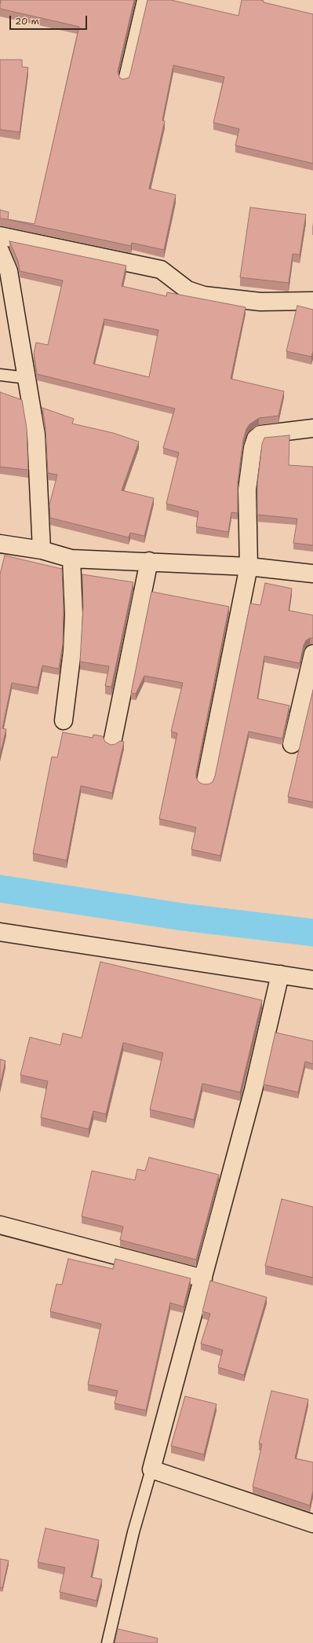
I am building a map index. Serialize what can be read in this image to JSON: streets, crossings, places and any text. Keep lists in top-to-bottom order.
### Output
{
  "scale_bar": "20 m"
}
